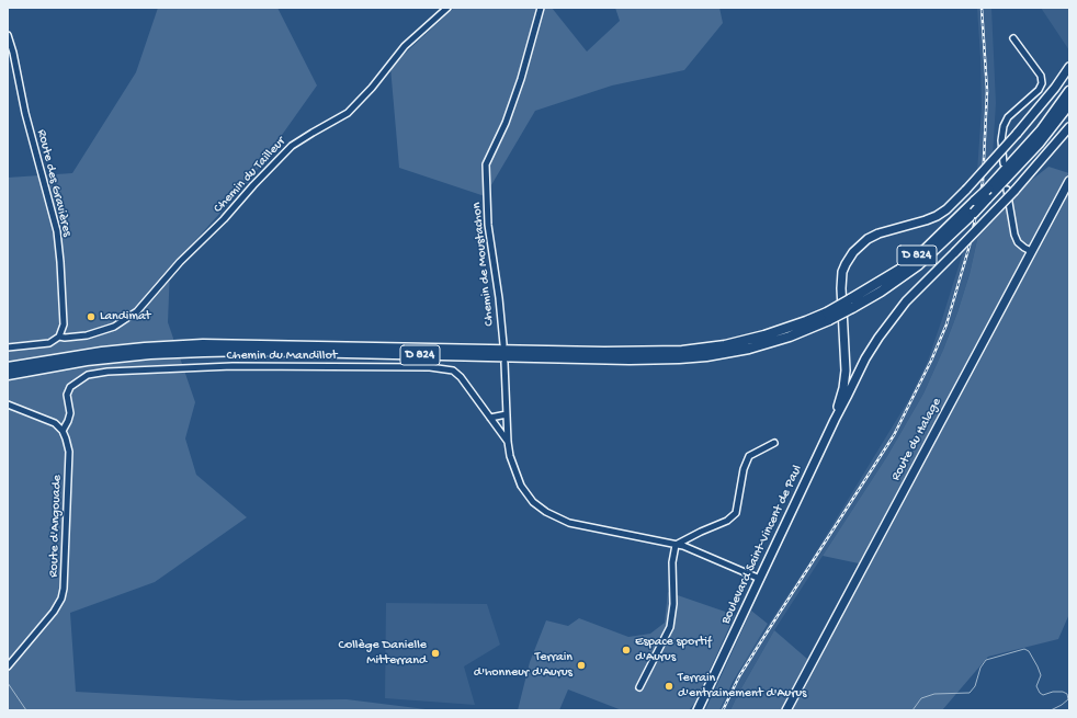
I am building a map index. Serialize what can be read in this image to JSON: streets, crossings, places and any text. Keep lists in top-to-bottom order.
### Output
{
  "streets": {
    "highway": ["D 824"],
    "main road": ["Route du Halage", "Boulevard Saint-Vincent de Paul"],
    "street": [
      "Chemin du Tailleur",
      "Route des Gravières",
      "Chemin de Moustachon",
      "Chemin du Mandillot",
      "Route d'Angouade"
    ]
  },
  "crossings": [
    ["Chemin du Tailleur", "Route des Gravières"],
    ["Chemin du Mandillot", "Route d'Angouade"]
  ],
  "places": [
    "Landimat",
    "Espace sportif d'Aurus",
    "Collège Danielle Mitterrand",
    "Terrain d'honneur d'Aurus",
    "Terrain d'entrainement d'Aurus"
  ]
}
